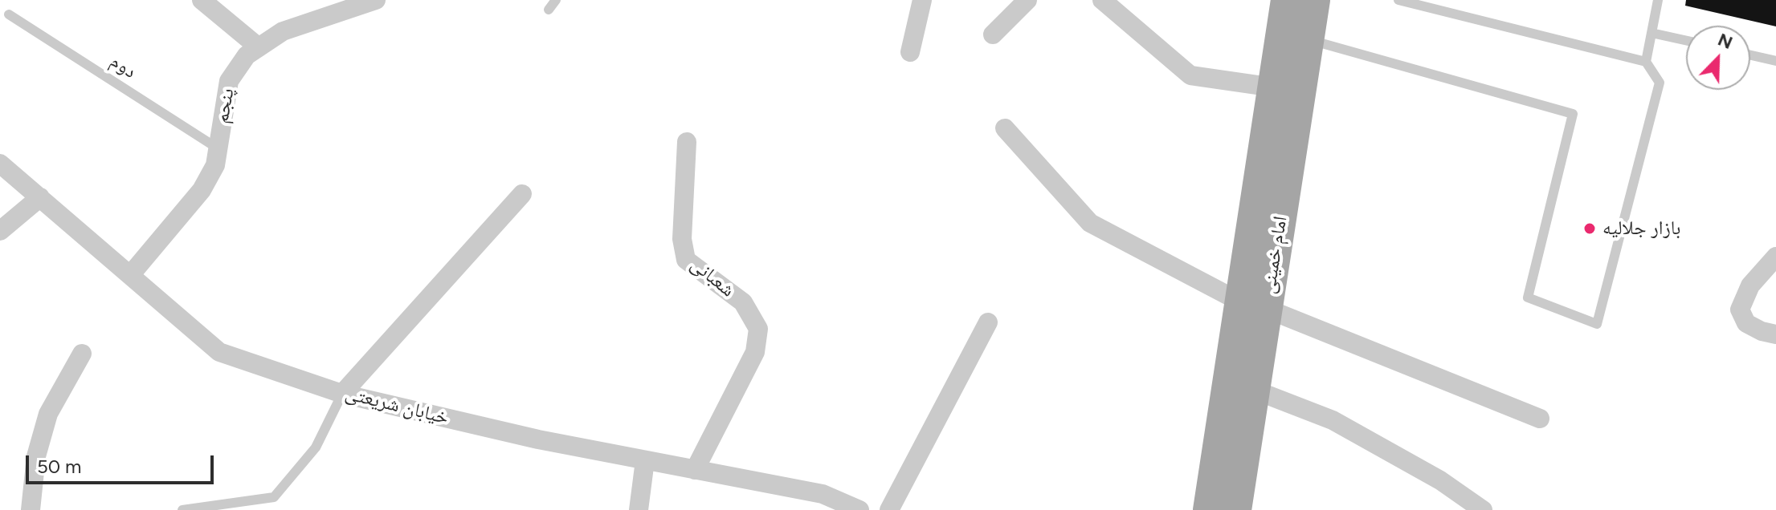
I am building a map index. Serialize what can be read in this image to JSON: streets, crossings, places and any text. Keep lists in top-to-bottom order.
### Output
{
  "streets": {
    "main road": ["امام خمینی"],
    "street": ["پنجم", "شعبانی", "خیابان شریعتی"],
    "lane": ["دوم"]
  },
  "crossings": [
    ["دوم", "پنجم"],
    ["پنجم", "خیابان شریعتی"],
    ["شعبانی", "خیابان شریعتی"]
  ],
  "places": ["بازار جلالیه"],
  "scale_bar": "50 m",
  "north": "top right"
}
